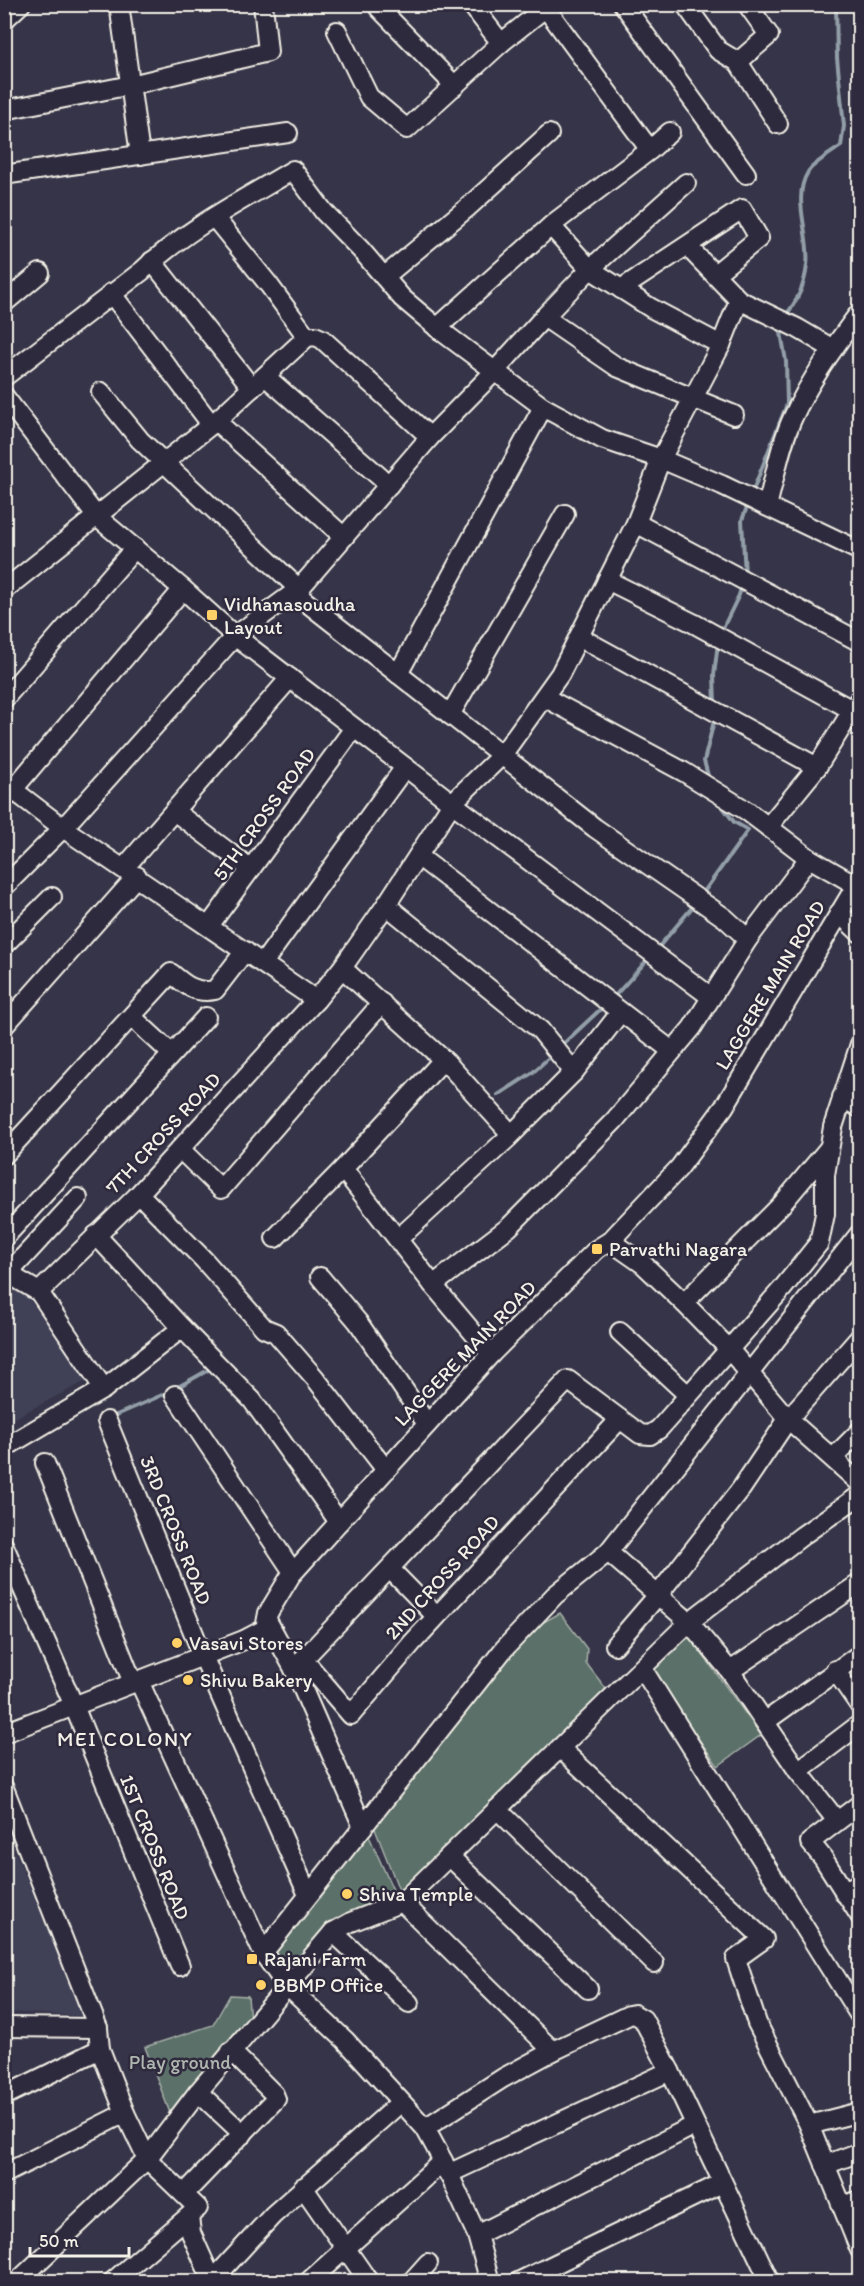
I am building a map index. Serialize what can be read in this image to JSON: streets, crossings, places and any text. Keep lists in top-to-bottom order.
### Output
{
  "streets": {
    "street": [
      "5TH CROSS ROAD",
      "LAGGERE MAIN ROAD",
      "7TH CROSS ROAD",
      "3RD CROSS ROAD",
      "2ND CROSS ROAD",
      "1ST CROSS ROAD"
    ]
  },
  "crossings": [
    ["LAGGERE MAIN ROAD", "3RD CROSS ROAD"],
    ["LAGGERE MAIN ROAD", "1ST CROSS ROAD"]
  ],
  "districts": ["MEI COLONY"],
  "parks": ["Play ground"],
  "places": {
    "transit": ["Vidhanasoudha Layout", "Parvathi Nagara", "Rajani Farm"],
    "other": [
      "Vasavi Stores",
      "Shivu Bakery",
      "Shiva Temple",
      "BBMP Office"
    ]
  },
  "scale_bar": "50 m"
}
